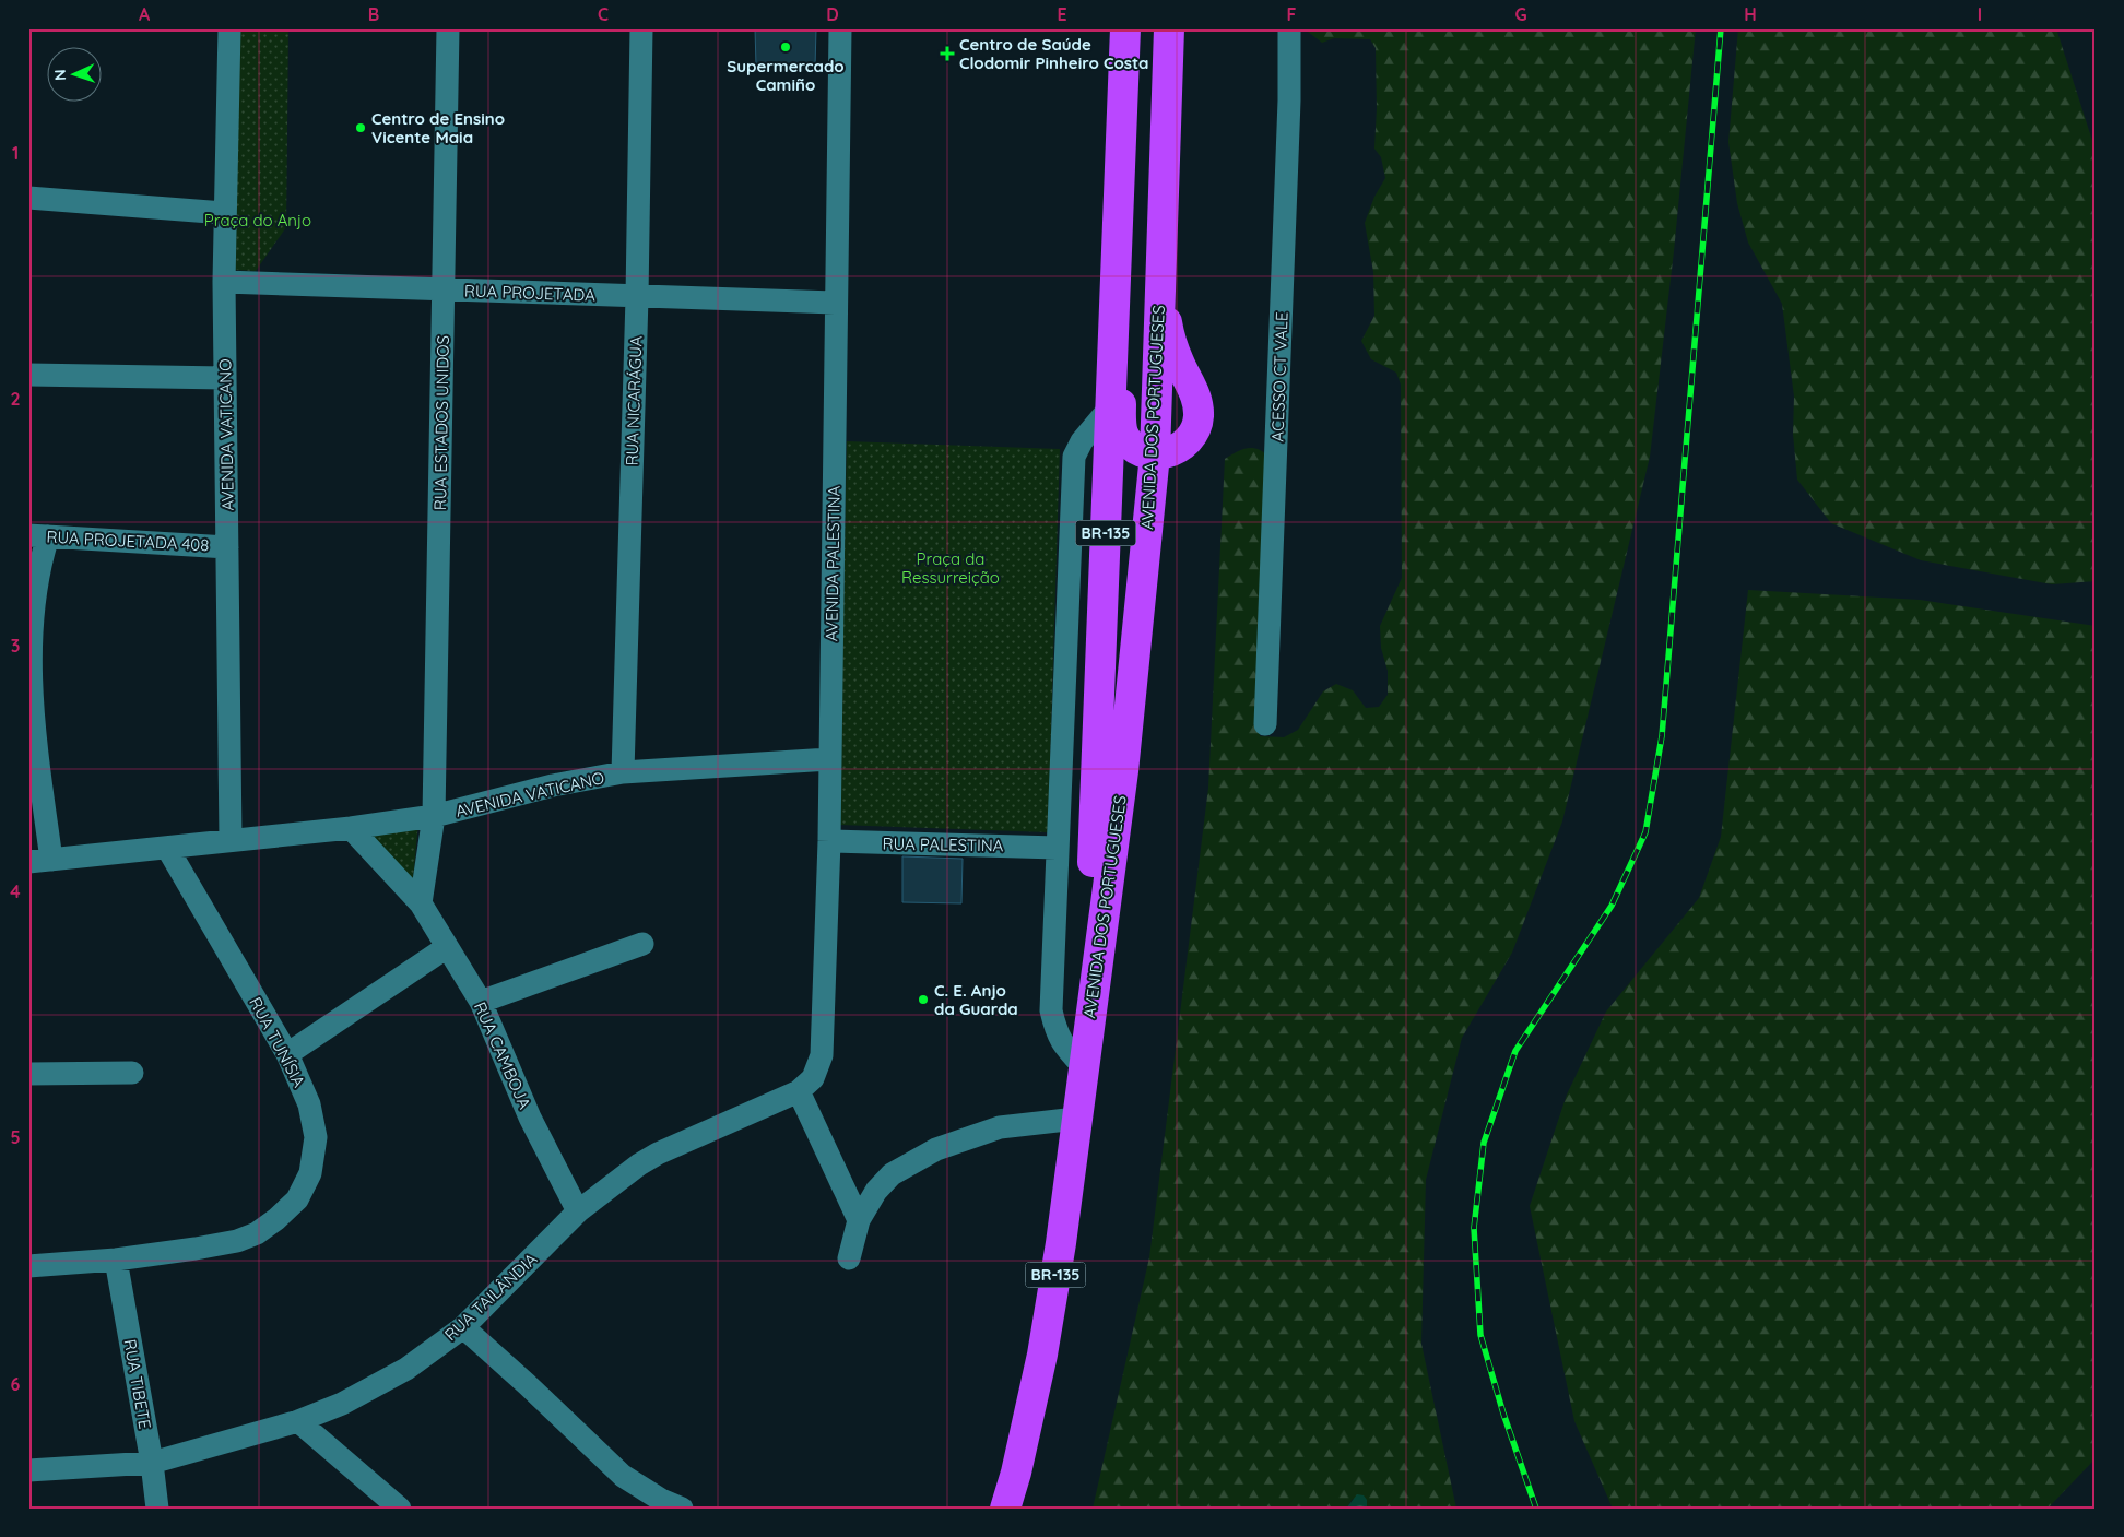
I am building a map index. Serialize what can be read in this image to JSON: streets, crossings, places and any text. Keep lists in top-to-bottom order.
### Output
{
  "streets": {
    "highway": ["AVENIDA DOS PORTUGUESES", "BR-135"],
    "street": [
      "RUA PROJETADA",
      "ACESSO CT VALE",
      "RUA NICARÁGUA",
      "RUA ESTADOS UNIDOS",
      "AVENIDA VATICANO",
      "RUA PROJETADA 408",
      "AVENIDA PALESTINA",
      "RUA PALESTINA",
      "RUA TUNÍSIA",
      "RUA CAMBOJA",
      "RUA TAILÂNDIA",
      "RUA TIBETE"
    ]
  },
  "crossings": [
    ["RUA PROJETADA", "RUA NICARÁGUA"],
    ["RUA PROJETADA", "RUA ESTADOS UNIDOS"],
    ["RUA PROJETADA", "AVENIDA VATICANO"],
    ["RUA PROJETADA", "AVENIDA PALESTINA"],
    ["RUA NICARÁGUA", "AVENIDA VATICANO"],
    ["AVENIDA DOS PORTUGUESES", "BR-135"],
    ["RUA ESTADOS UNIDOS", "AVENIDA VATICANO"],
    ["AVENIDA VATICANO", "RUA PROJETADA 408"],
    ["AVENIDA VATICANO", "AVENIDA PALESTINA"],
    ["AVENIDA VATICANO", "RUA TUNÍSIA"],
    ["AVENIDA VATICANO", "RUA CAMBOJA"],
    ["AVENIDA PALESTINA", "RUA PALESTINA"],
    ["AVENIDA PALESTINA", "RUA TAILÂNDIA"],
    ["RUA TUNÍSIA", "RUA TIBETE"],
    ["RUA CAMBOJA", "RUA TAILÂNDIA"],
    ["RUA TAILÂNDIA", "RUA TIBETE"]
  ],
  "parks": ["Praça do Anjo", "Praça da Ressurreição"],
  "places": {
    "other": ["Supermercado Camiño", "Centro de Ensino Vicente Maia", "C. E. Anjo da Guarda"],
    "health": ["Centro de Saúde Clodomir Pinheiro Costa"]
  },
  "north": "left",
  "grid": {
    "columns": [
      "A",
      "B",
      "C",
      "D",
      "E",
      "F",
      "G",
      "H",
      "I"
    ],
    "rows": [
      "1",
      "2",
      "3",
      "4",
      "5",
      "6"
    ]
  }
}
